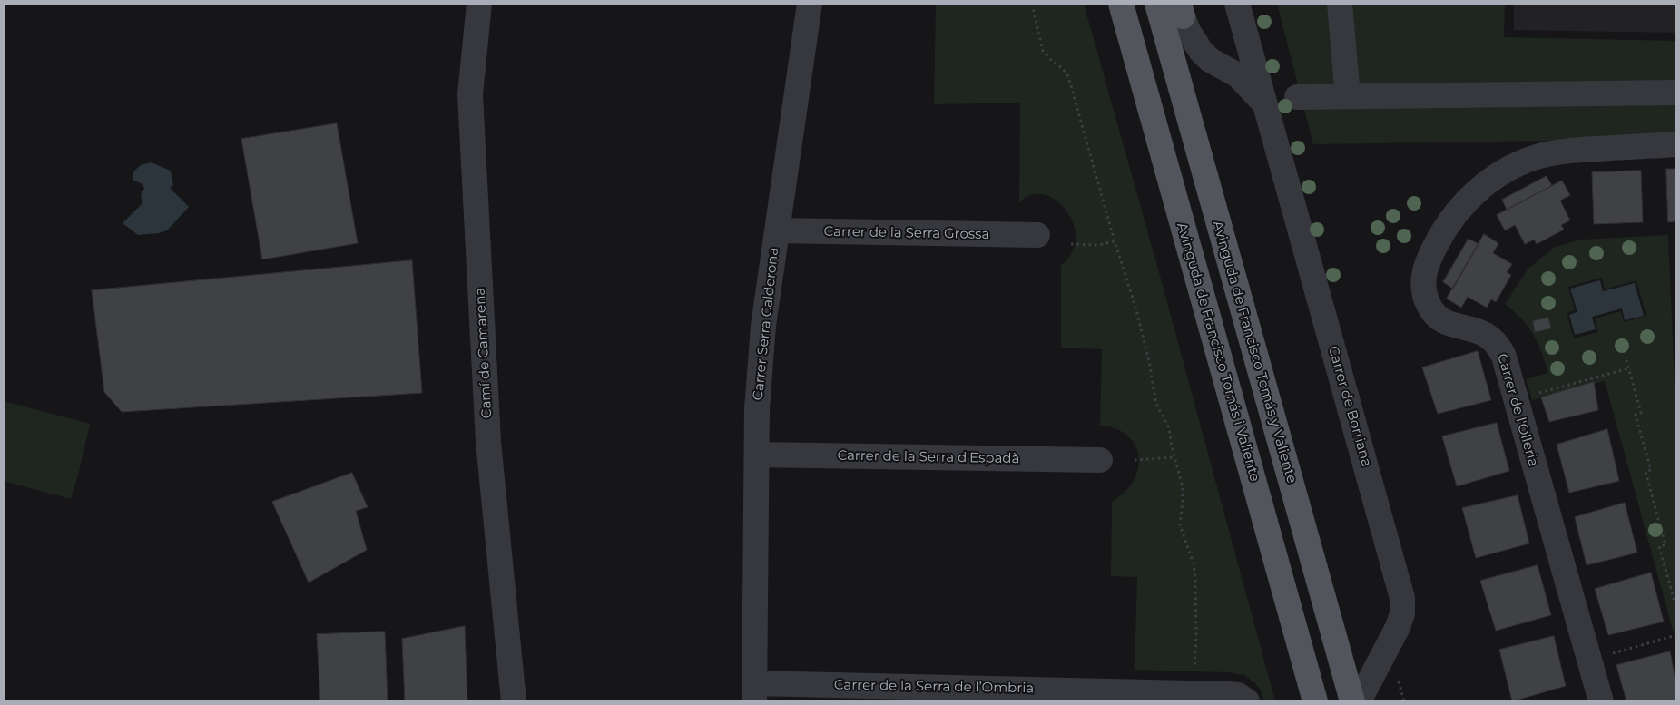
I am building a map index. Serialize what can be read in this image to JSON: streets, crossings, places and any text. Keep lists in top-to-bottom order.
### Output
{
  "streets": {
    "main road": ["Avinguda de Francisco Tomás i Valiente", "Avinguda de Francisco Tomás y Valiente"],
    "street": [
      "Carrer de la Serra Grossa",
      "Carrer Serra Calderona",
      "Camí de Camarena",
      "Carrer de Borriana",
      "Carrer de l'Olleria",
      "Carrer de la Serra d'Espadà",
      "Carrer de la Serra de l’Ombria"
    ]
  },
  "crossings": [
    ["Carrer de la Serra Grossa", "Carrer Serra Calderona"],
    ["Carrer Serra Calderona", "Carrer de la Serra d'Espadà"],
    ["Carrer Serra Calderona", "Carrer de la Serra de l’Ombria"]
  ]
}
